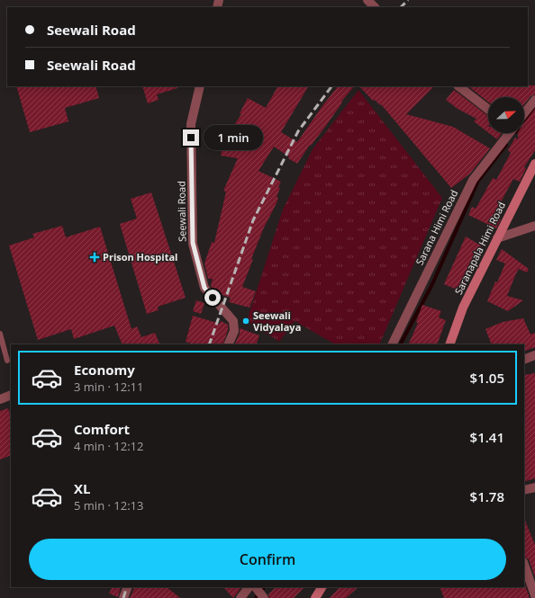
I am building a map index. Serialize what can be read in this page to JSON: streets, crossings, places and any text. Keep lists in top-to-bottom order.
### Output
{
  "streets": {
    "street": ["Seewali Road", "Sarana Himi Road", "Saranapala Himi Road"]
  },
  "places": {
    "health": ["Prison Hospital"],
    "other": ["Seewali Vidyalaya"]
  },
  "north": "right",
  "page": {
    "banner": ["Seewali Road", "Seewali Road"],
    "bubble": "1 min",
    "list": [
      {
        "name": "Economy",
        "note": "3 min · 12:11",
        "value": "$1.05"
      },
      {
        "name": "Comfort",
        "note": "4 min · 12:12",
        "value": "$1.41"
      },
      {
        "name": "XL",
        "note": "5 min · 12:13",
        "value": "$1.78"
      }
    ],
    "buttons": "Confirm"
  }
}
